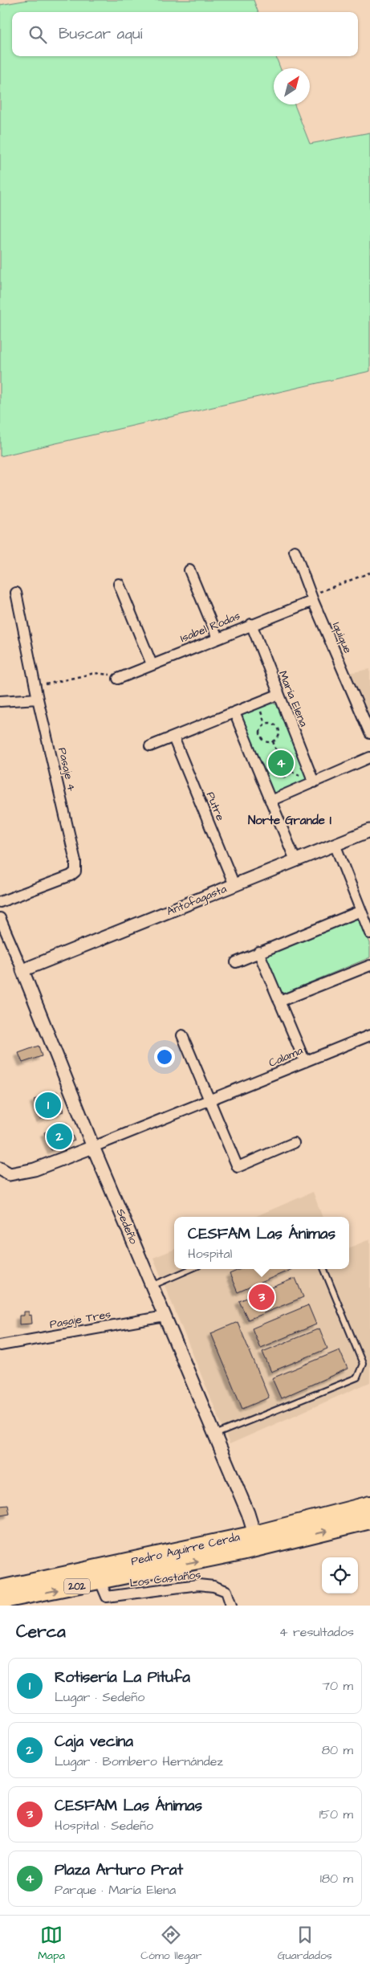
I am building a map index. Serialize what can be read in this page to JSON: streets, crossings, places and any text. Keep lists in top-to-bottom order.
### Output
{
  "streets": {
    "highway": ["Pedro Aguirre Cerda", "202"],
    "street": [
      "Isabel Rodas",
      "Iquique",
      "María Elena",
      "Pasaje 4",
      "Putre",
      "Antofagasta",
      "Calama",
      "Sedeño",
      "Pasaje Tres",
      "Los Castaños"
    ]
  },
  "crossings": [
    ["Isabel Rodas", "Iquique"],
    ["Isabel Rodas", "María Elena"],
    ["Putre", "Antofagasta"],
    ["Antofagasta", "Sedeño"],
    ["Calama", "Sedeño"],
    ["Sedeño", "Pasaje Tres"],
    ["Sedeño", "Pedro Aguirre Cerda"],
    ["Pedro Aguirre Cerda", "Los Castaños"]
  ],
  "districts": ["Norte Grande I"],
  "north": "top right",
  "page": {
    "search": "Buscar aquí",
    "pins": [
      "4",
      "1",
      "2",
      "3"
    ],
    "popup": ["CESFAM Las Ánimas", "Hospital"],
    "heading": ["Cerca", "4 resultados"],
    "list": [
      {
        "mark": "1",
        "name": "Rotisería La Pitufa",
        "note": "Lugar · Sedeño",
        "value": "70 m"
      },
      {
        "mark": "2",
        "name": "Caja vecina",
        "note": "Lugar · Bombero Hernández",
        "value": "80 m"
      },
      {
        "mark": "3",
        "name": "CESFAM Las Ánimas",
        "note": "Hospital · Sedeño",
        "value": "150 m"
      },
      {
        "mark": "4",
        "name": "Plaza Arturo Prat",
        "note": "Parque · María Elena",
        "value": "180 m"
      }
    ],
    "nav": ["Mapa", "Cómo llegar", "Guardados"]
  }
}
